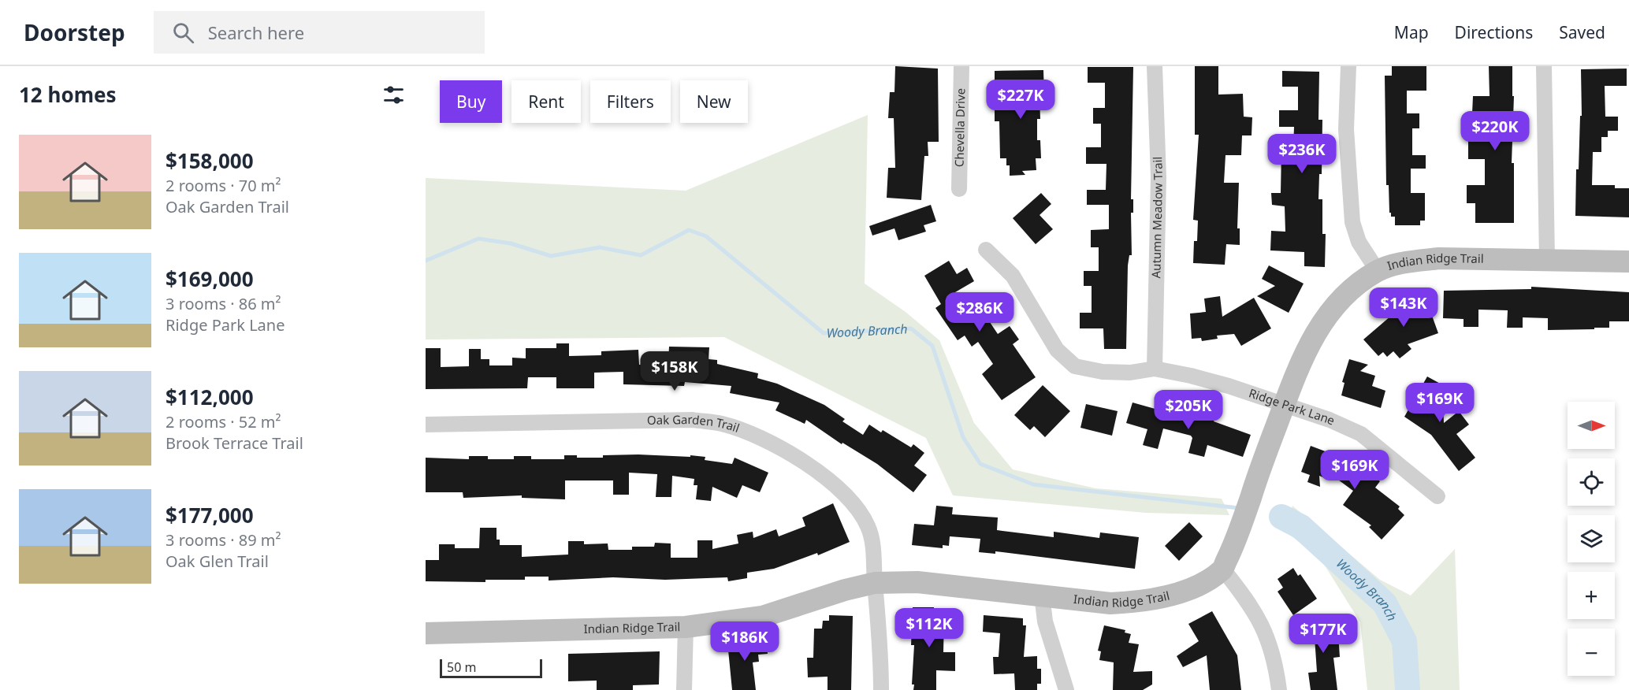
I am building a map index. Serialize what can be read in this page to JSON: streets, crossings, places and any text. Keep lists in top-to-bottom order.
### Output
{
  "streets": {
    "street": [
      "Chevella Drive",
      "Autumn Meadow Trail",
      "Indian Ridge Trail",
      "Ridge Park Lane",
      "Oak Garden Trail"
    ]
  },
  "crossings": [
    ["Autumn Meadow Trail", "Ridge Park Lane"],
    ["Indian Ridge Trail", "Ridge Park Lane"],
    ["Indian Ridge Trail", "Oak Garden Trail"]
  ],
  "water": ["Woody Branch"],
  "scale_bar": "50 m",
  "north": "right",
  "page": {
    "header": "Doorstep",
    "search": "Search here",
    "nav": ["Map", "Directions", "Saved"],
    "heading": "12 homes",
    "price": [
      "$227K",
      "$220K",
      "$236K",
      "$143K",
      "$286K",
      "$158K",
      "$169K",
      "$205K",
      "$169K",
      "$112K",
      "$177K",
      "$186K"
    ],
    "chip": [
      "Buy",
      "Rent",
      "Filters",
      "New"
    ],
    "list": [
      {
        "name": "$158,000",
        "note": "2 rooms · 70 m² · Oak Garden Trail"
      },
      {
        "name": "$169,000",
        "note": "3 rooms · 86 m² · Ridge Park Lane"
      },
      {
        "name": "$112,000",
        "note": "2 rooms · 52 m² · Brook Terrace Trail"
      },
      {
        "name": "$177,000",
        "note": "3 rooms · 89 m² · Oak Glen Trail"
      }
    ],
    "map_buttons": ["+", "−"],
    "scale": "50 m"
  }
}
